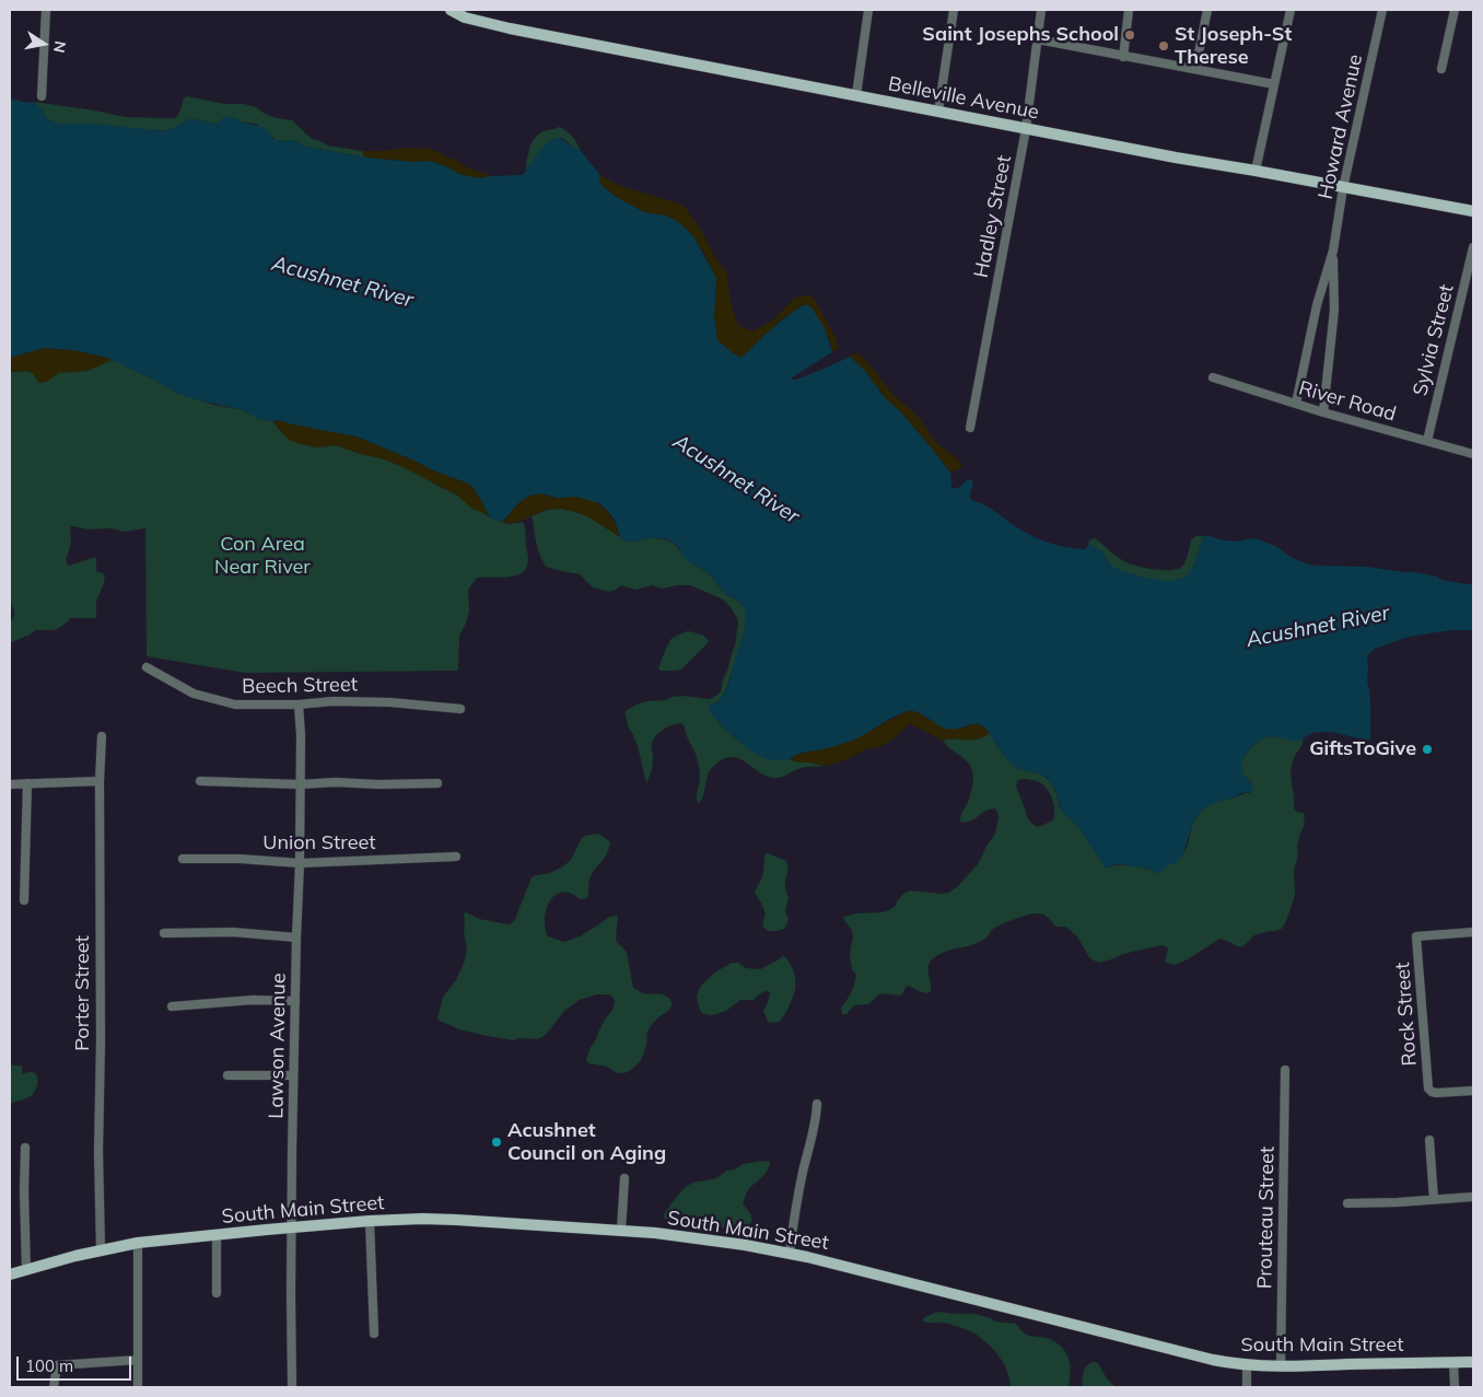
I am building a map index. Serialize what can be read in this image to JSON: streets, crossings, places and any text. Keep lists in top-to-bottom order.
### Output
{
  "streets": {
    "main road": ["Belleville Avenue", "South Main Street"],
    "street": [
      "Howard Avenue",
      "Hadley Street",
      "Sylvia Street",
      "River Road",
      "Beech Street",
      "Union Street",
      "Porter Street",
      "Rock Street",
      "Lawson Avenue",
      "Prouteau Street"
    ]
  },
  "crossings": [
    ["Belleville Avenue", "Howard Avenue"],
    ["Belleville Avenue", "Hadley Street"],
    ["Howard Avenue", "River Road"],
    ["Sylvia Street", "River Road"],
    ["Beech Street", "Lawson Avenue"],
    ["Union Street", "Lawson Avenue"],
    ["Porter Street", "South Main Street"],
    ["Lawson Avenue", "South Main Street"],
    ["South Main Street", "Prouteau Street"]
  ],
  "water": ["Acushnet River"],
  "parks": ["Con Area Near River"],
  "places": [
    "Saint Josephs School",
    "St Joseph-St Therese",
    "GiftsToGive",
    "Acushnet Council on Aging"
  ],
  "scale_bar": "100 m",
  "north": "right"
}
